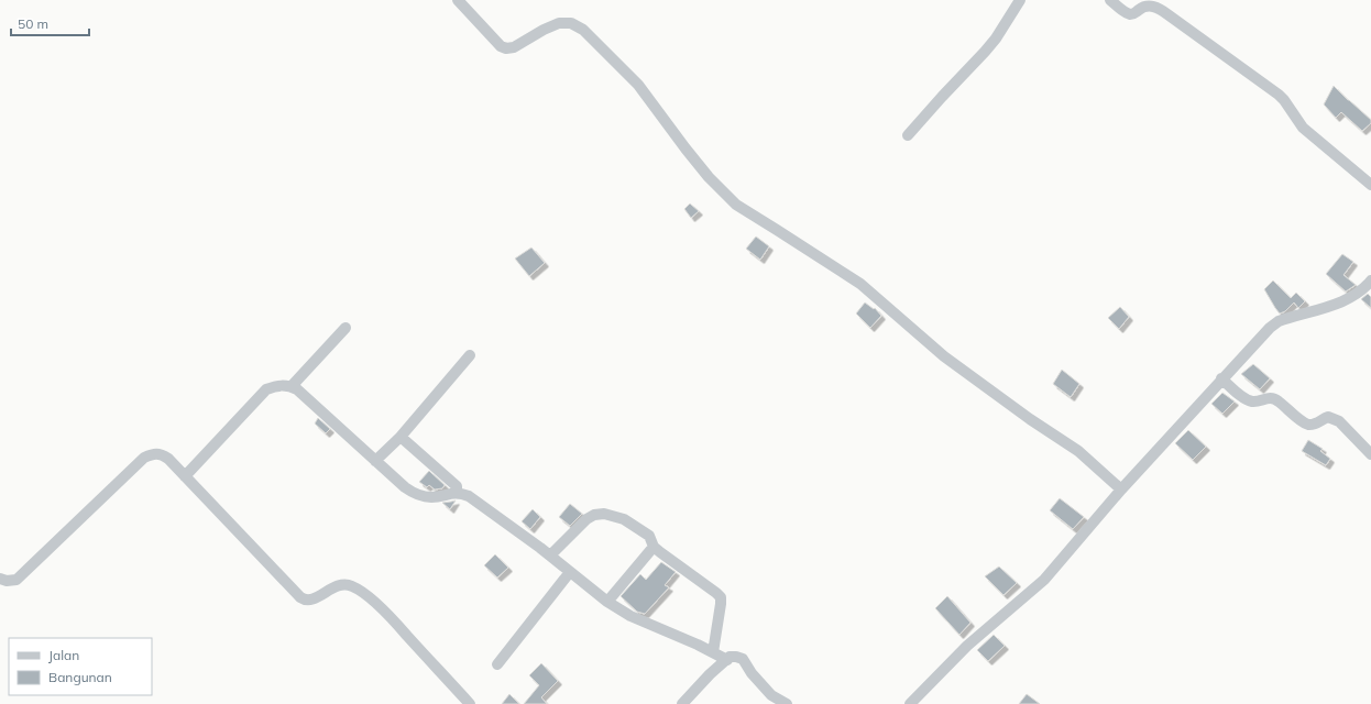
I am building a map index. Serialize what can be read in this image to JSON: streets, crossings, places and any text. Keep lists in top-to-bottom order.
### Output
{
  "legend": ["Jalan", "Bangunan"],
  "scale_bar": "50 m"
}
